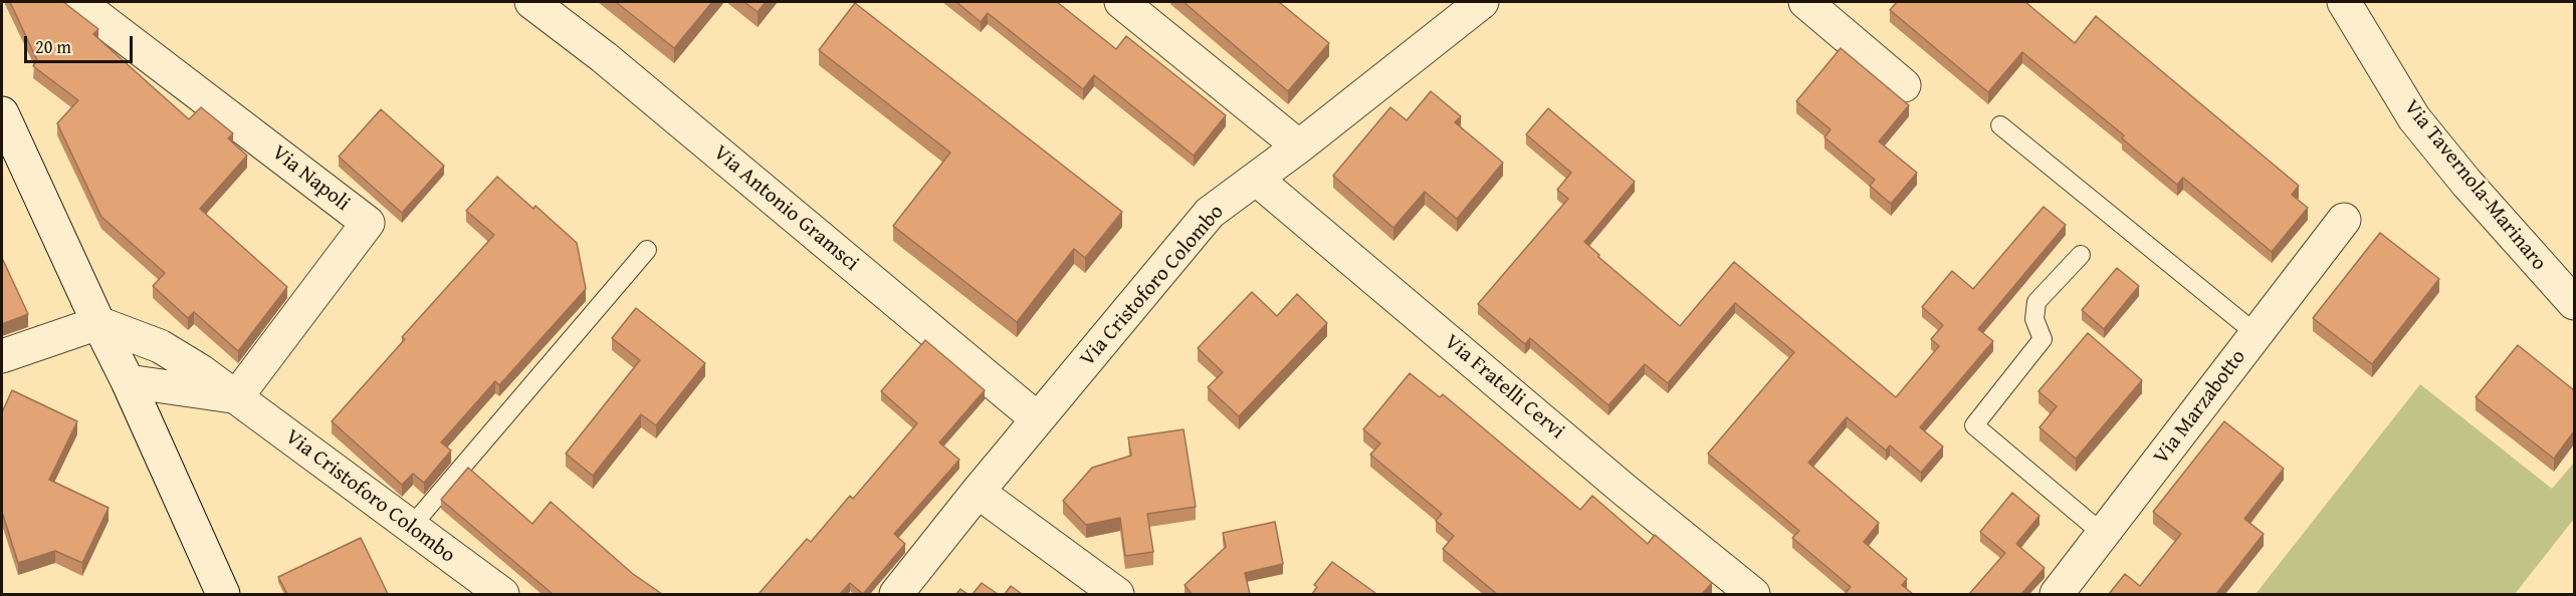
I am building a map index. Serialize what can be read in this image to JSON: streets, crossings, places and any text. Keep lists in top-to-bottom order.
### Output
{
  "streets": {
    "street": [
      "Via Napoli",
      "Via Tavernola-Marinaro",
      "Via Antonio Gramsci",
      "Via Cristoforo Colombo",
      "Via Fratelli Cervi",
      "Via Marzabotto"
    ]
  },
  "crossings": [
    ["Via Napoli", "Via Cristoforo Colombo"],
    ["Via Antonio Gramsci", "Via Cristoforo Colombo"],
    ["Via Cristoforo Colombo", "Via Fratelli Cervi"]
  ],
  "scale_bar": "20 m"
}
